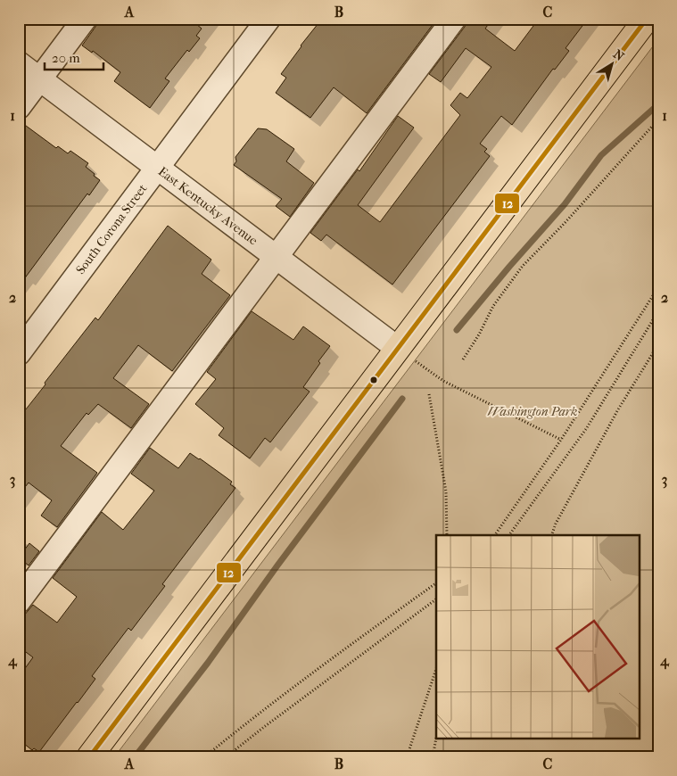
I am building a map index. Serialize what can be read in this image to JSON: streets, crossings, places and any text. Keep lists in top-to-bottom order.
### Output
{
  "streets": {
    "street": ["East Kentucky Avenue", "South Corona Street"]
  },
  "crossings": [
    ["East Kentucky Avenue", "South Corona Street"]
  ],
  "parks": ["Washington Park"],
  "lines": ["transit line 12"],
  "scale_bar": "20 m",
  "north": "top right",
  "grid": {
    "columns": ["A", "B", "C"],
    "rows": [
      "1",
      "2",
      "3",
      "4"
    ]
  }
}
